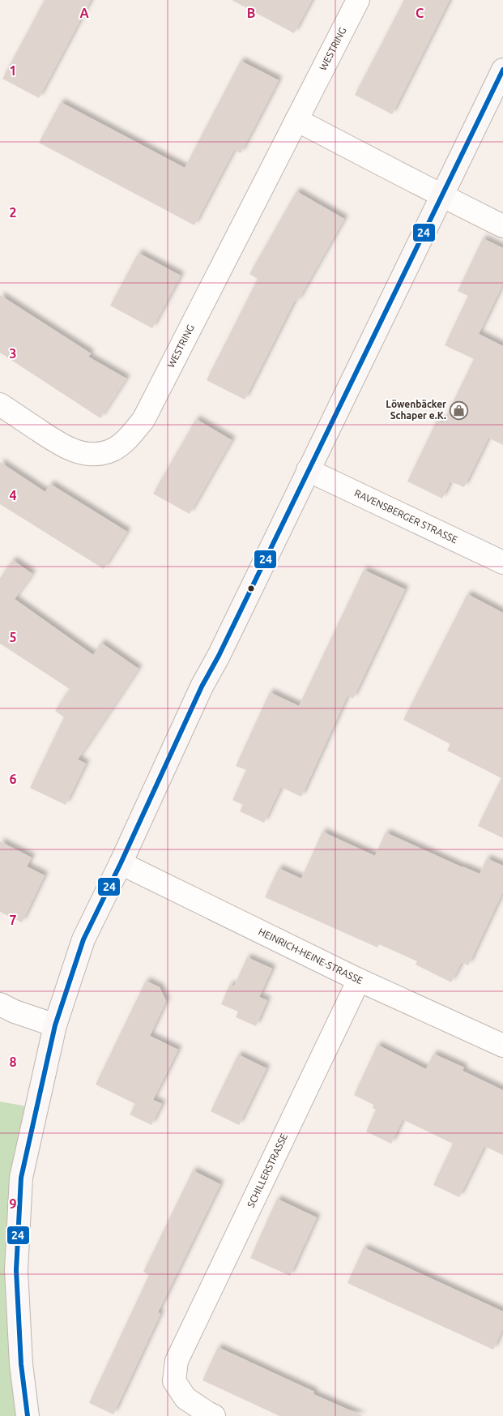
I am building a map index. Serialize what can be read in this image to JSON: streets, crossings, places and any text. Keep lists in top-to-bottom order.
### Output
{
  "streets": {
    "street": [
      "WESTRING",
      "RAVENSBERGER STRASSE",
      "HEINRICH-HEINE-STRASSE",
      "SCHILLERSTRASSE"
    ]
  },
  "crossings": [
    ["HEINRICH-HEINE-STRASSE", "SCHILLERSTRASSE"]
  ],
  "places": {
    "shop": ["Löwenbäcker Schaper e.K."]
  },
  "lines": ["transit line 24"],
  "grid": {
    "columns": ["A", "B", "C"],
    "rows": [
      "1",
      "2",
      "3",
      "4",
      "5",
      "6",
      "7",
      "8",
      "9"
    ]
  }
}
